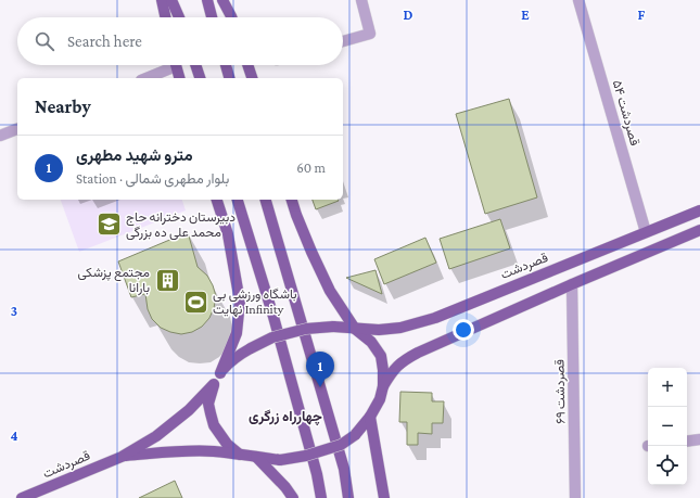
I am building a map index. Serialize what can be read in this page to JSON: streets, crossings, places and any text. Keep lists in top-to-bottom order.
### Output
{
  "streets": {
    "main road": ["قصردشت"],
    "street": ["۵۴ قصردشت", "۶۹ قصردشت"]
  },
  "crossings": [
    ["۵۴ قصردشت", "قصردشت"]
  ],
  "districts": ["چهارراه زرگری"],
  "places": {
    "school or university": ["دبیرستان دخترانه حاج محمد علی ده بزرگی"],
    "building": ["مجتمع پزشکی بارانا"],
    "sports": ["باشگاه ورزشی بی نهایت Infinity"]
  },
  "page": {
    "search": "Search here",
    "heading": "Nearby",
    "list": [
      {
        "mark": "1",
        "name": "مترو شهید مطهری",
        "note": "Station · بلوار مطهرى شمالى",
        "value": "60 m"
      }
    ],
    "pins": "1",
    "map_buttons": ["+", "−"]
  },
  "grid": {
    "columns": ["D", "E", "F"],
    "rows": ["3", "4"]
  }
}
